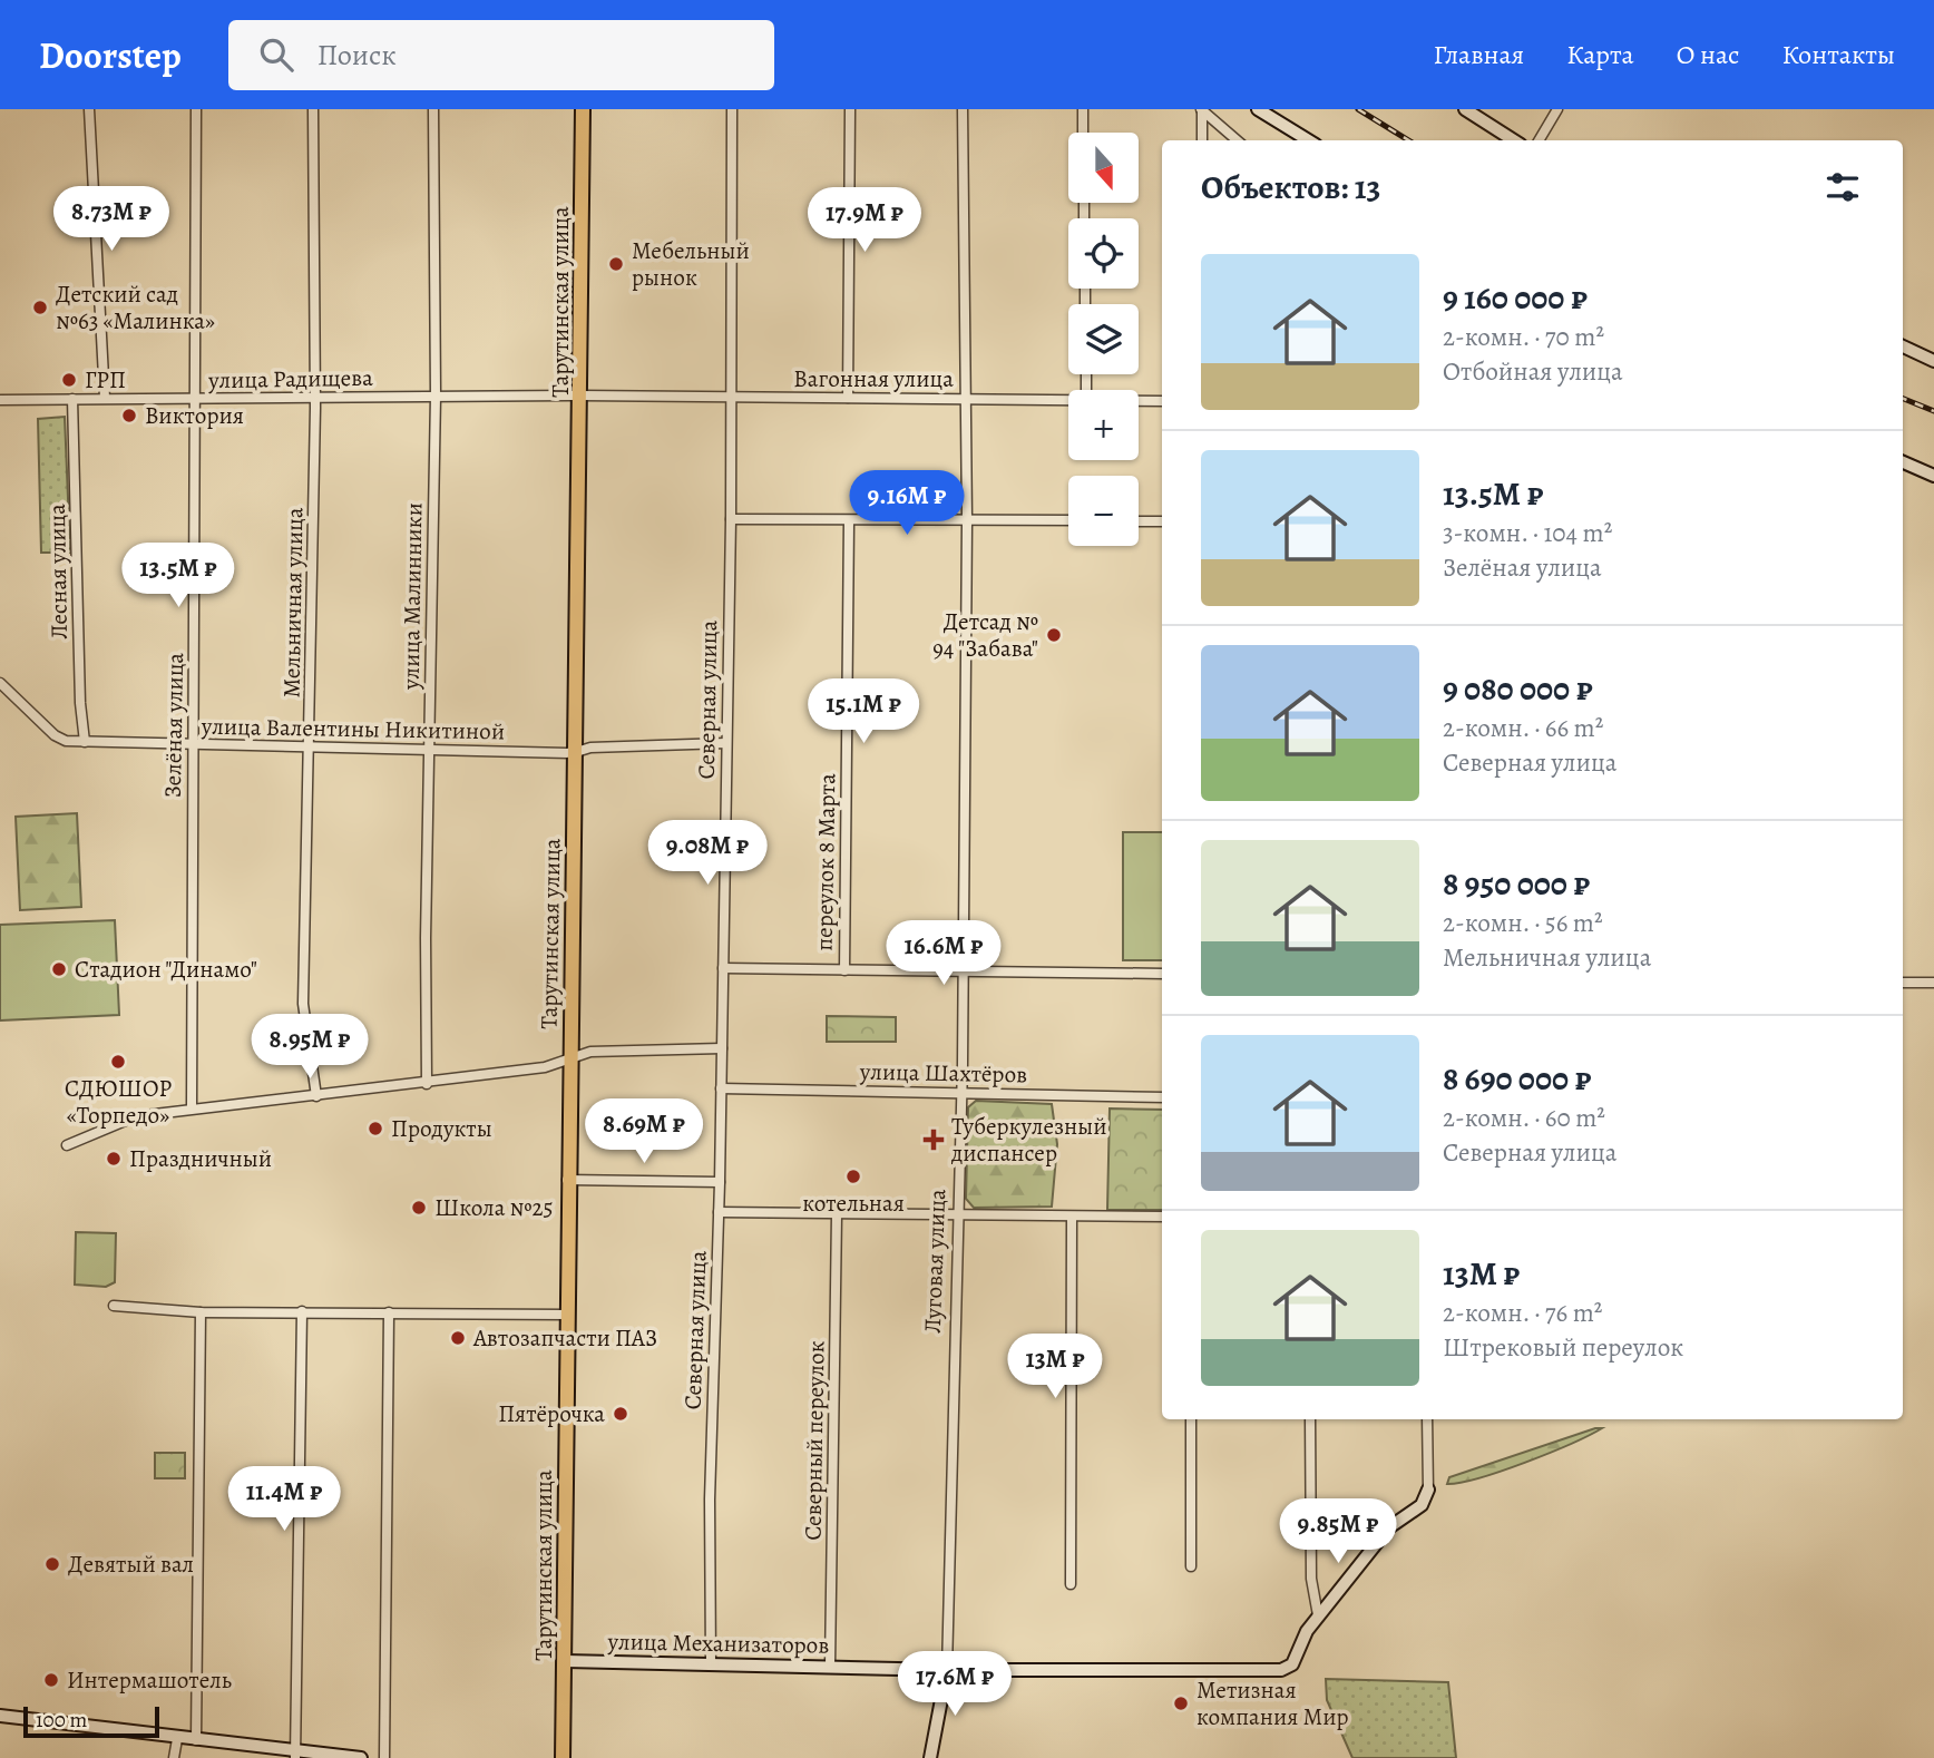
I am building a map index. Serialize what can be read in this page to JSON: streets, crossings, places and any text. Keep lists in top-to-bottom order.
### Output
{
  "streets": {
    "main road": ["Тарутинская улица"],
    "street": [
      "улица Радищева",
      "Вагонная улица",
      "Лесная улица",
      "улица Малинники",
      "Мельничная улица",
      "Северная улица",
      "Зелёная улица",
      "улица Валентины Никитиной",
      "переулок 8 Марта",
      "улица Шахтёров",
      "Луговая улица",
      "Северный переулок",
      "улица Механизаторов"
    ]
  },
  "crossings": [
    ["Тарутинская улица", "улица Радищева"],
    ["Тарутинская улица", "Вагонная улица"],
    ["Тарутинская улица", "улица Валентины Никитиной"],
    ["Тарутинская улица", "улица Механизаторов"],
    ["улица Радищева", "Вагонная улица"],
    ["улица Радищева", "Лесная улица"],
    ["улица Радищева", "улица Малинники"],
    ["улица Радищева", "Мельничная улица"],
    ["улица Радищева", "Зелёная улица"],
    ["Вагонная улица", "Северная улица"],
    ["Вагонная улица", "Луговая улица"],
    ["Лесная улица", "улица Валентины Никитиной"],
    ["улица Малинники", "улица Валентины Никитиной"],
    ["Мельничная улица", "улица Валентины Никитиной"],
    ["Северная улица", "улица Валентины Никитиной"],
    ["Северная улица", "улица Шахтёров"],
    ["Северная улица", "улица Механизаторов"],
    ["Зелёная улица", "улица Валентины Никитиной"],
    ["улица Шахтёров", "Луговая улица"],
    ["Луговая улица", "улица Механизаторов"],
    ["Северный переулок", "улица Механизаторов"]
  ],
  "places": {
    "other": [
      "Мебельный рынок",
      "Детский сад №63 «Малинка»",
      "ГРП",
      "Виктория",
      "Детсад № 94 \"Забава\"",
      "Стадион \"Динамо\"",
      "СДЮШОР «Торпедо»",
      "Продукты",
      "Праздничный",
      "котельная",
      "Школа №25",
      "Автозапчасти ПАЗ",
      "Пятёрочка",
      "Девятый вал",
      "Интермашотель",
      "Метизная компания Мир"
    ],
    "health": ["Туберкулезный диспансер"]
  },
  "scale_bar": "100 m",
  "north": "bottom",
  "page": {
    "header": "Doorstep",
    "search": "Поиск",
    "nav": [
      "Главная",
      "Карта",
      "О нас",
      "Контакты"
    ],
    "map_buttons": ["+", "−"],
    "heading": "Объектов: 13",
    "price": [
      "8.73M ₽",
      "17.9M ₽",
      "9.16M ₽",
      "13.5M ₽",
      "15.1M ₽",
      "9.08M ₽",
      "16.6M ₽",
      "8.95M ₽",
      "8.69M ₽",
      "13M ₽",
      "11.4M ₽",
      "9.85M ₽",
      "17.6M ₽"
    ],
    "list": [
      {
        "name": "9 160 000 ₽",
        "note": "2-комн. · 70 m² · Отбойная улица"
      },
      {
        "name": "13.5M ₽",
        "note": "3-комн. · 104 m² · Зелёная улица"
      },
      {
        "name": "9 080 000 ₽",
        "note": "2-комн. · 66 m² · Северная улица"
      },
      {
        "name": "8 950 000 ₽",
        "note": "2-комн. · 56 m² · Мельничная улица"
      },
      {
        "name": "8 690 000 ₽",
        "note": "2-комн. · 60 m² · Северная улица"
      },
      {
        "name": "13M ₽",
        "note": "2-комн. · 76 m² · Штрековый переулок"
      }
    ],
    "scale": "100 m"
  }
}
